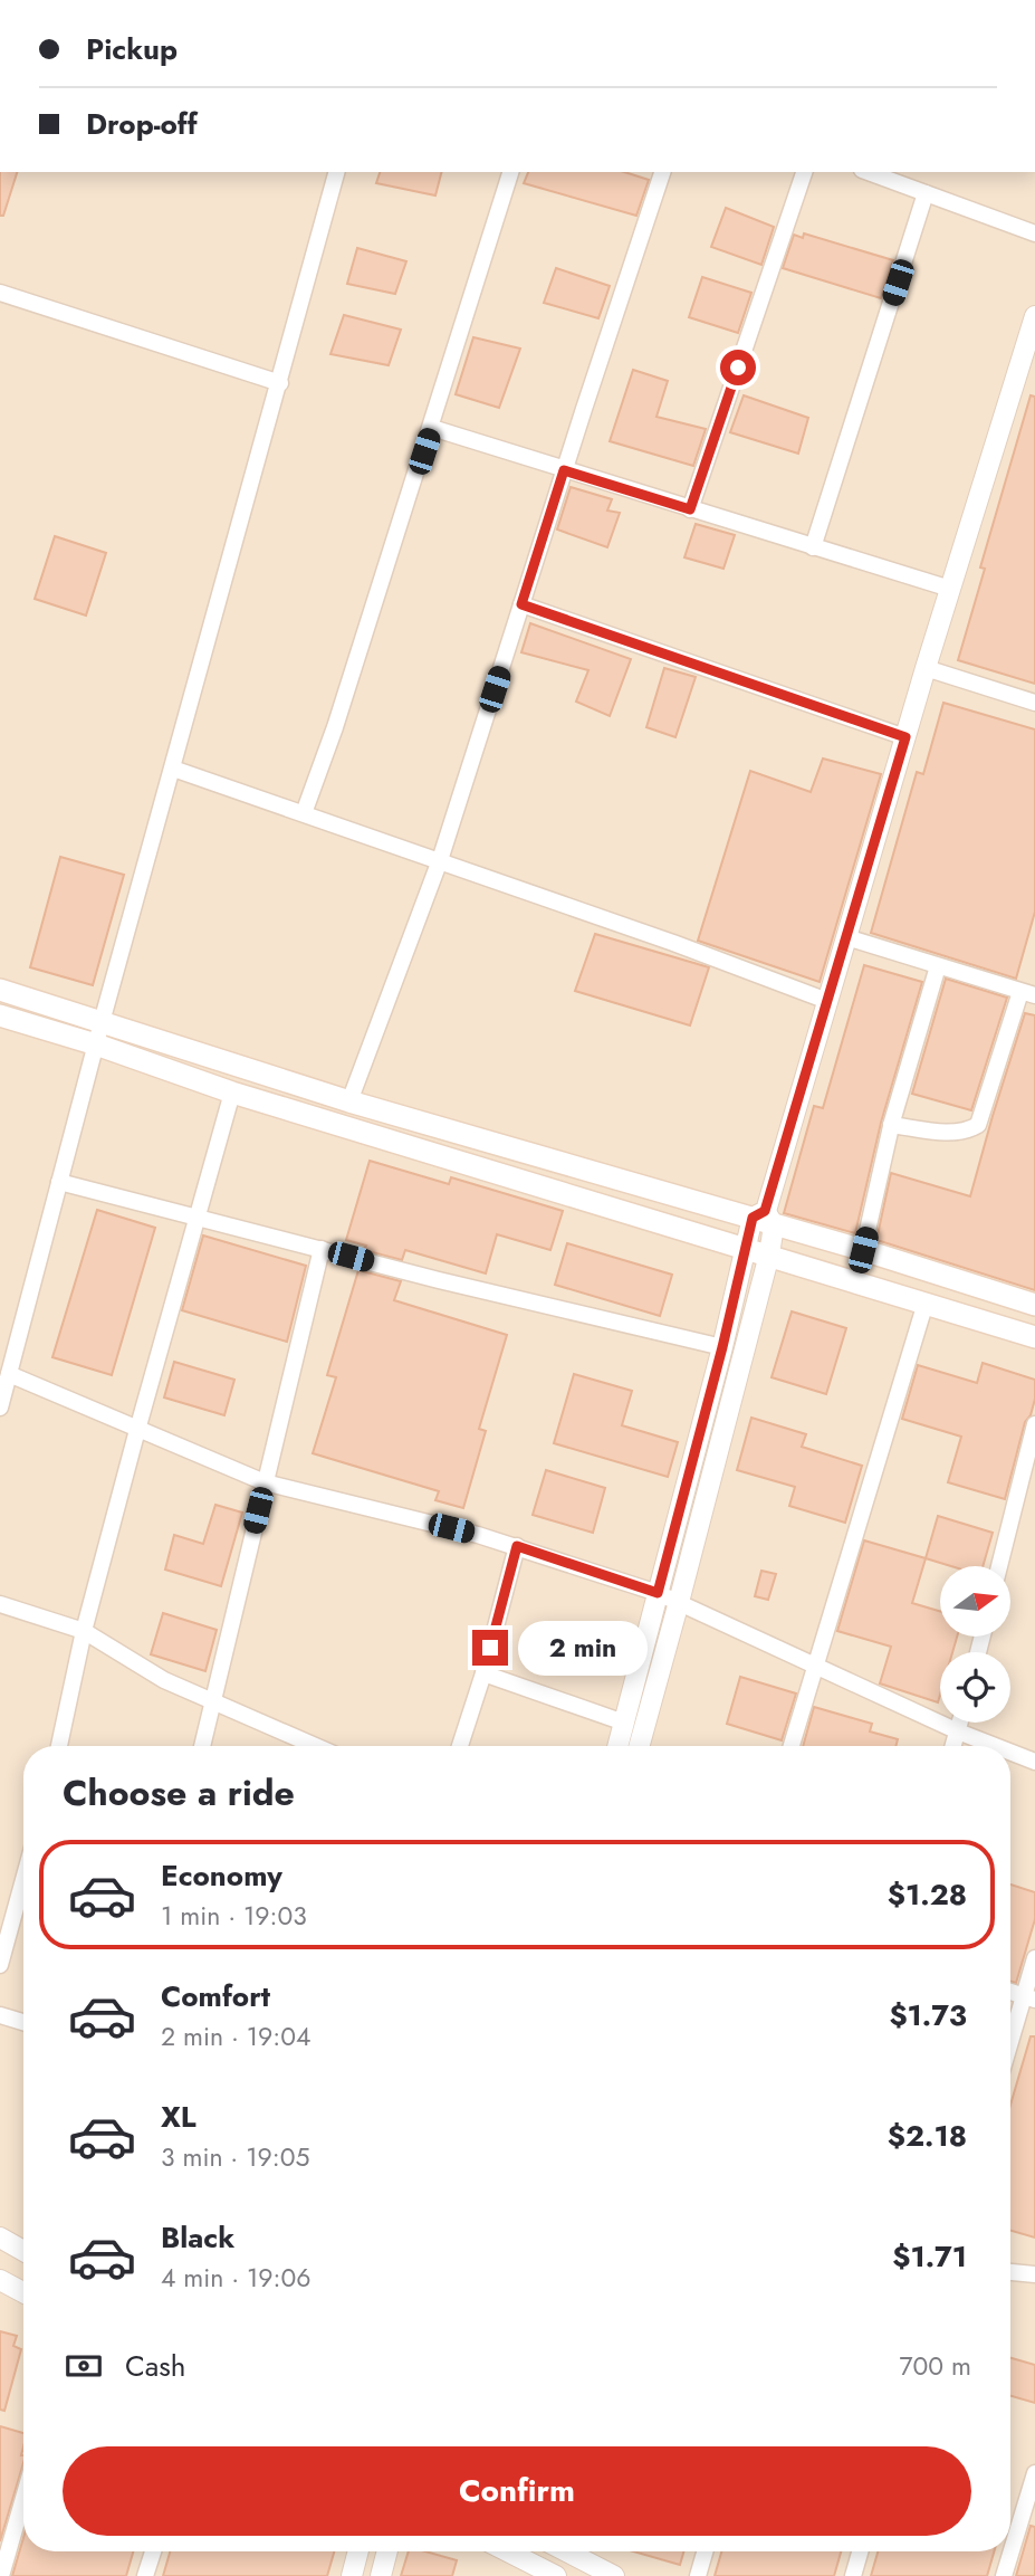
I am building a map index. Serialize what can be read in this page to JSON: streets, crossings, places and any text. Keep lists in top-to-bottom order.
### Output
{
  "north": "right",
  "page": {
    "banner": ["Pickup", "Drop-off"],
    "bubble": "2 min",
    "heading": "Choose a ride",
    "list": [
      {
        "name": "Economy",
        "note": "1 min · 19:03",
        "value": "$1.28"
      },
      {
        "name": "Comfort",
        "note": "2 min · 19:04",
        "value": "$1.73"
      },
      {
        "name": "XL",
        "note": "3 min · 19:05",
        "value": "$2.18"
      },
      {
        "name": "Black",
        "note": "4 min · 19:06",
        "value": "$1.71"
      }
    ],
    "pay": ["Cash", "700 m"],
    "buttons": "Confirm"
  }
}
